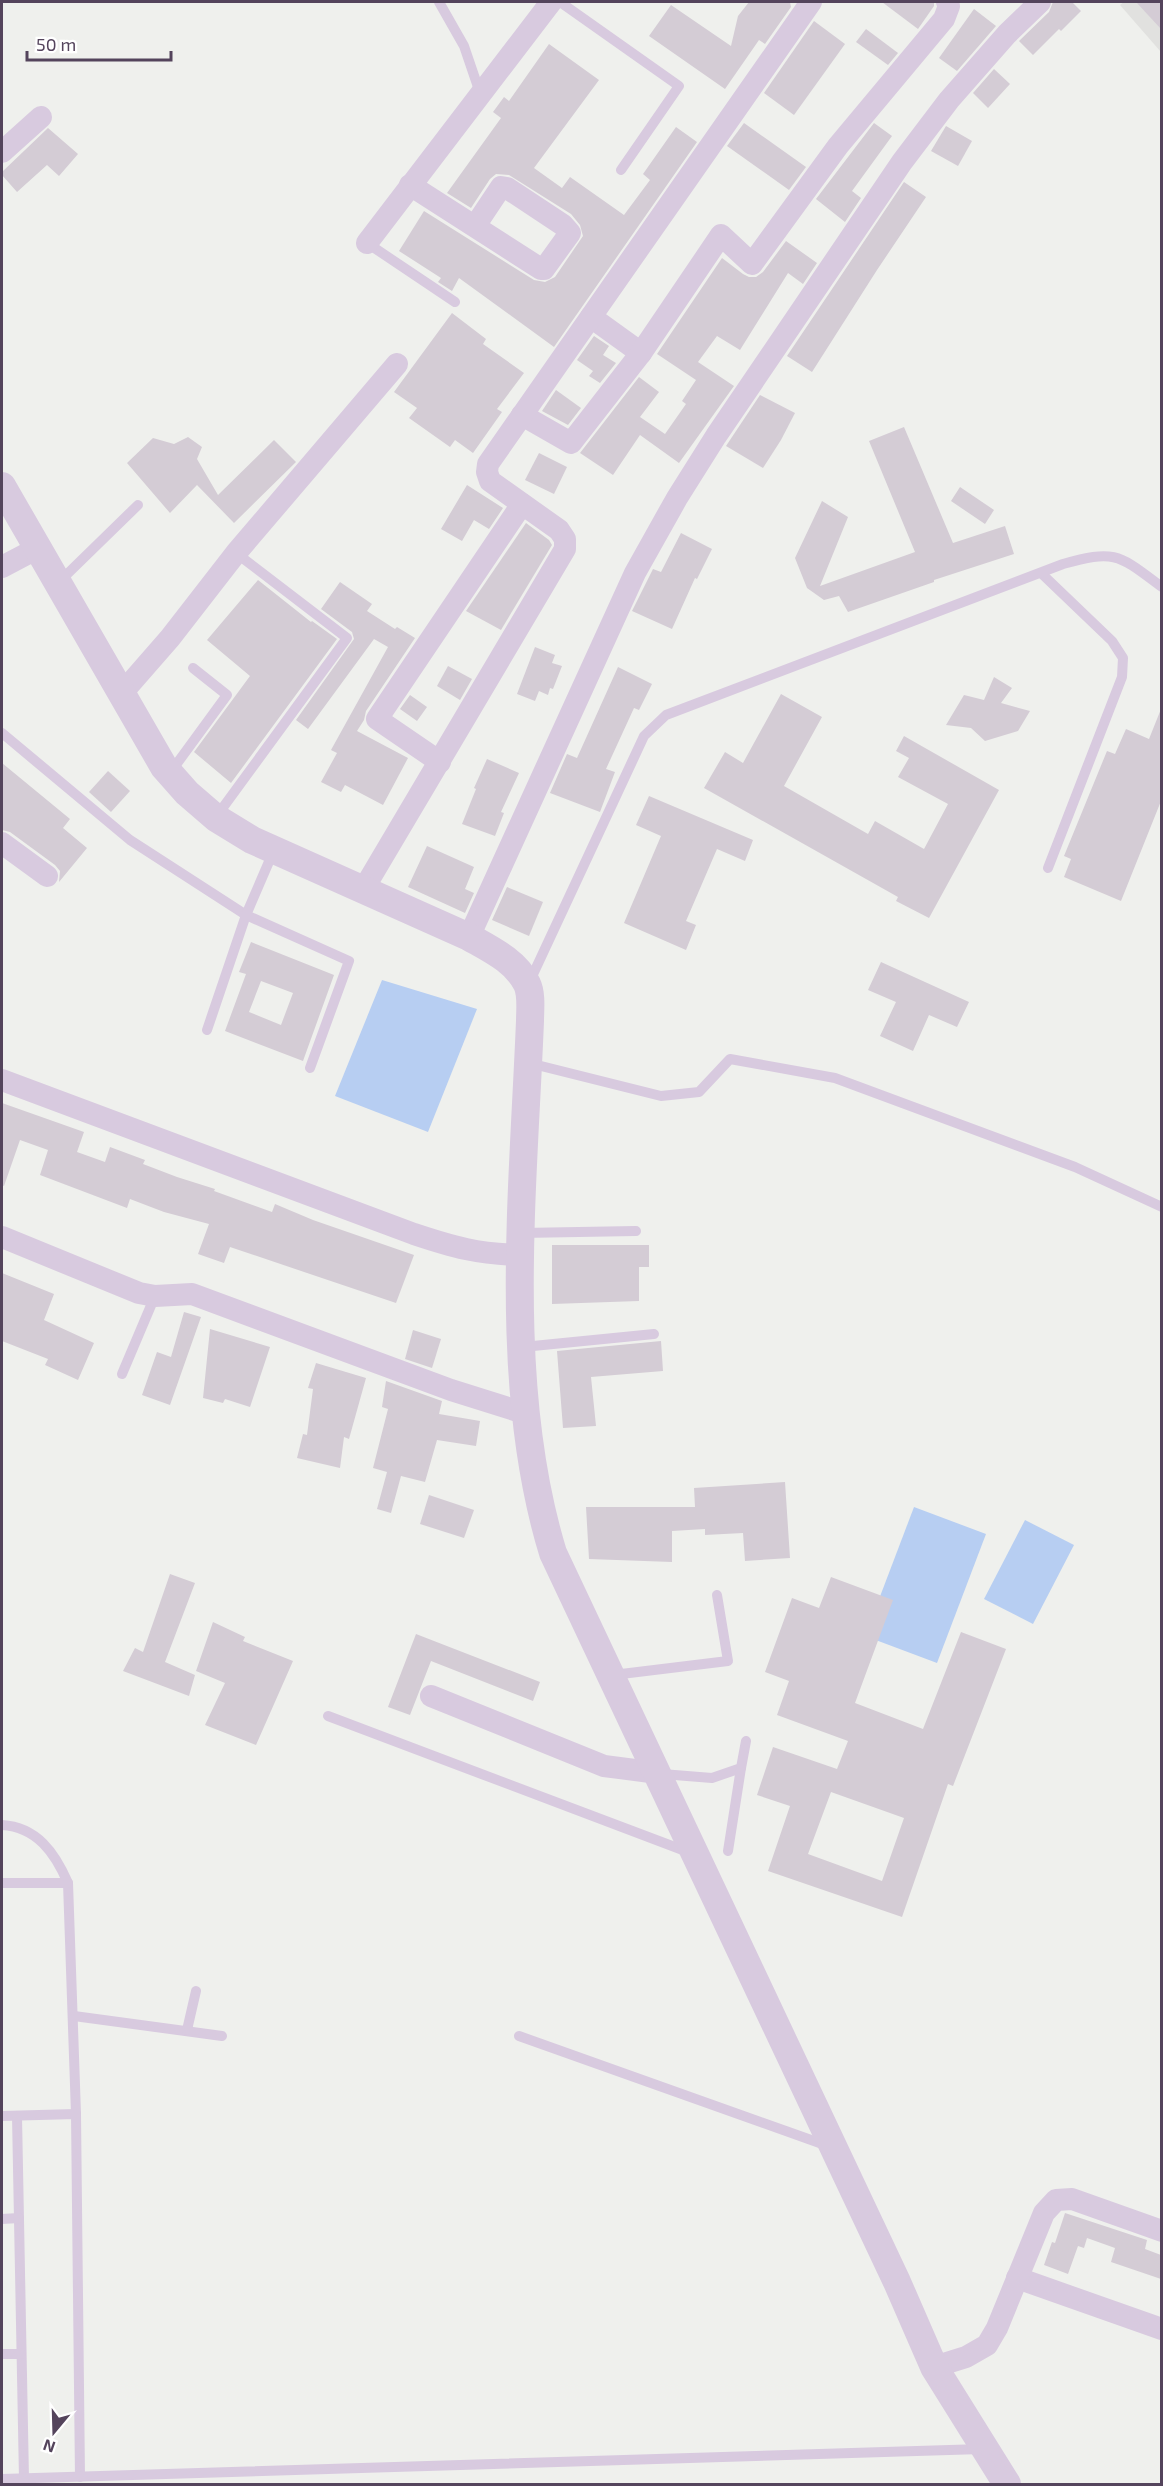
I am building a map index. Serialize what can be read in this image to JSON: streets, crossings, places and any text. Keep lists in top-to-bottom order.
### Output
{
  "scale_bar": "50 m",
  "north": "bottom"
}
